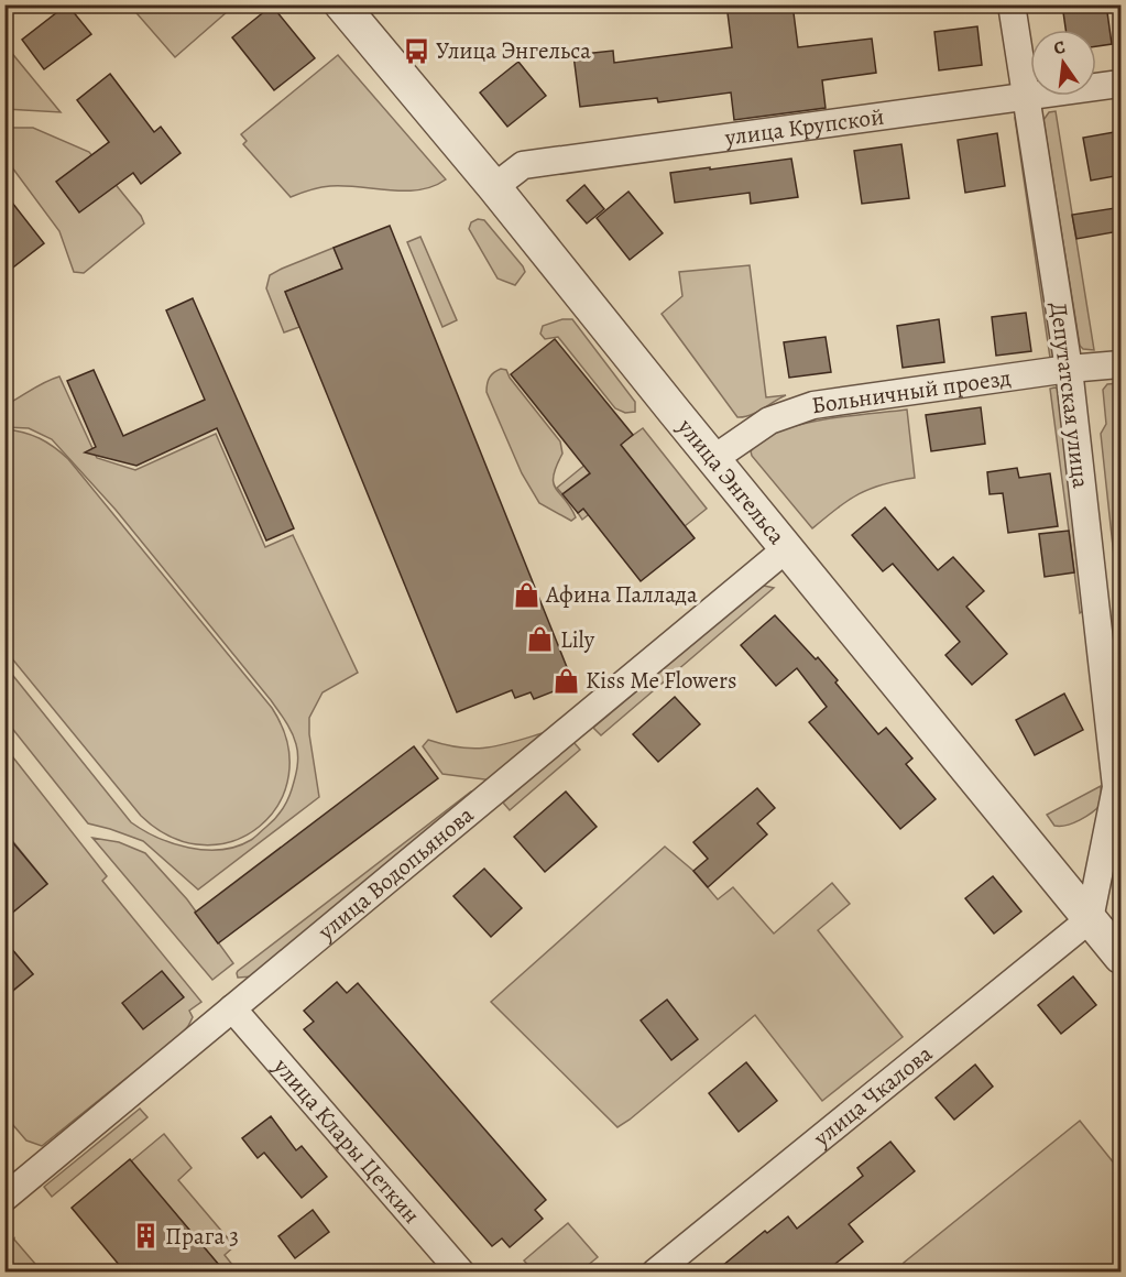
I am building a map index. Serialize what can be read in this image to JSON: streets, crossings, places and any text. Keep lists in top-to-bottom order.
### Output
{
  "streets": {
    "street": [
      "улица Крупской",
      "Больничный проезд",
      "Депутатская улица",
      "улица Энгельса",
      "улица Водопьянова",
      "улица Чкалова",
      "улица Клары Цеткин"
    ]
  },
  "crossings": [
    ["улица Крупской", "Депутатская улица"],
    ["улица Крупской", "улица Энгельса"],
    ["Больничный проезд", "Депутатская улица"],
    ["Больничный проезд", "улица Энгельса"],
    ["Депутатская улица", "улица Энгельса"],
    ["Депутатская улица", "улица Чкалова"],
    ["улица Энгельса", "улица Водопьянова"],
    ["улица Энгельса", "улица Чкалова"],
    ["улица Водопьянова", "улица Клары Цеткин"]
  ],
  "places": {
    "bus stop": ["Улица Энгельса"],
    "shop": ["Афина Паллада", "Lily", "Kiss Me Flowers"],
    "building": ["Прага 3"]
  },
  "north": "top"
}
